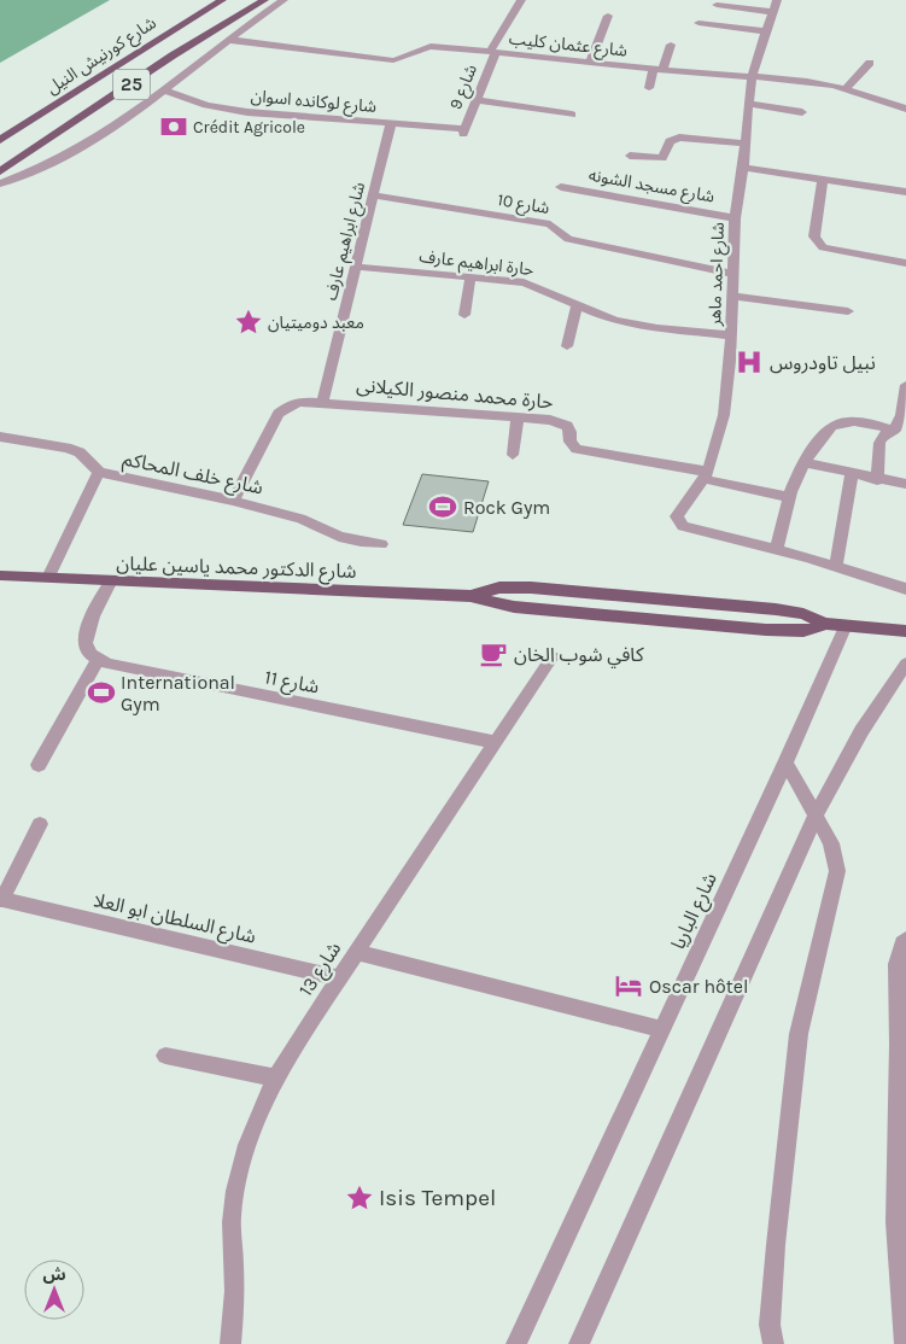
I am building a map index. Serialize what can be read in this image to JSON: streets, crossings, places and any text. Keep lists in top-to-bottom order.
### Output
{
  "streets": {
    "main road": ["شارع كورنيش النيل", "25", "شارع الدكتور محمد ياسين عليان"],
    "street": [
      "شارع عثمان كليب",
      "شارع 9",
      "شارع لوكانده اسوان",
      "شارع مسجد الشونه",
      "شارع 10",
      "شارع ابراهيم عارف",
      "حارة ابراهيم عارف",
      "شارع احمد ماهر",
      "حارة محمد منصور الكيلانى",
      "شارع خلف المحاكم",
      "شارع 11",
      "شارع الباريا",
      "شارع السلطان ابو العلا",
      "شارع 13"
    ]
  },
  "crossings": [
    ["شارع عثمان كليب", "شارع 9"],
    ["شارع عثمان كليب", "شارع احمد ماهر"],
    ["شارع 9", "شارع لوكانده اسوان"],
    ["شارع لوكانده اسوان", "شارع ابراهيم عارف"],
    ["شارع مسجد الشونه", "شارع احمد ماهر"],
    ["شارع 10", "شارع ابراهيم عارف"],
    ["شارع 10", "شارع احمد ماهر"],
    ["شارع ابراهيم عارف", "حارة ابراهيم عارف"],
    ["شارع ابراهيم عارف", "حارة محمد منصور الكيلانى"],
    ["حارة ابراهيم عارف", "شارع احمد ماهر"],
    ["شارع احمد ماهر", "حارة محمد منصور الكيلانى"],
    ["حارة محمد منصور الكيلانى", "شارع خلف المحاكم"],
    ["شارع الدكتور محمد ياسين عليان", "شارع الباريا"],
    ["شارع 11", "شارع 13"],
    ["شارع السلطان ابو العلا", "شارع 13"]
  ],
  "places": {
    "bank": ["Crédit Agricole"],
    "place": ["معبد دوميتيان", "Isis Tempel"],
    "hospital": ["نبيل تاودروس"],
    "sports": ["Rock Gym", "International Gym"],
    "cafe": ["كافي شوب الخان"],
    "hotel": ["Oscar hôtel"]
  },
  "north": "top"
}
